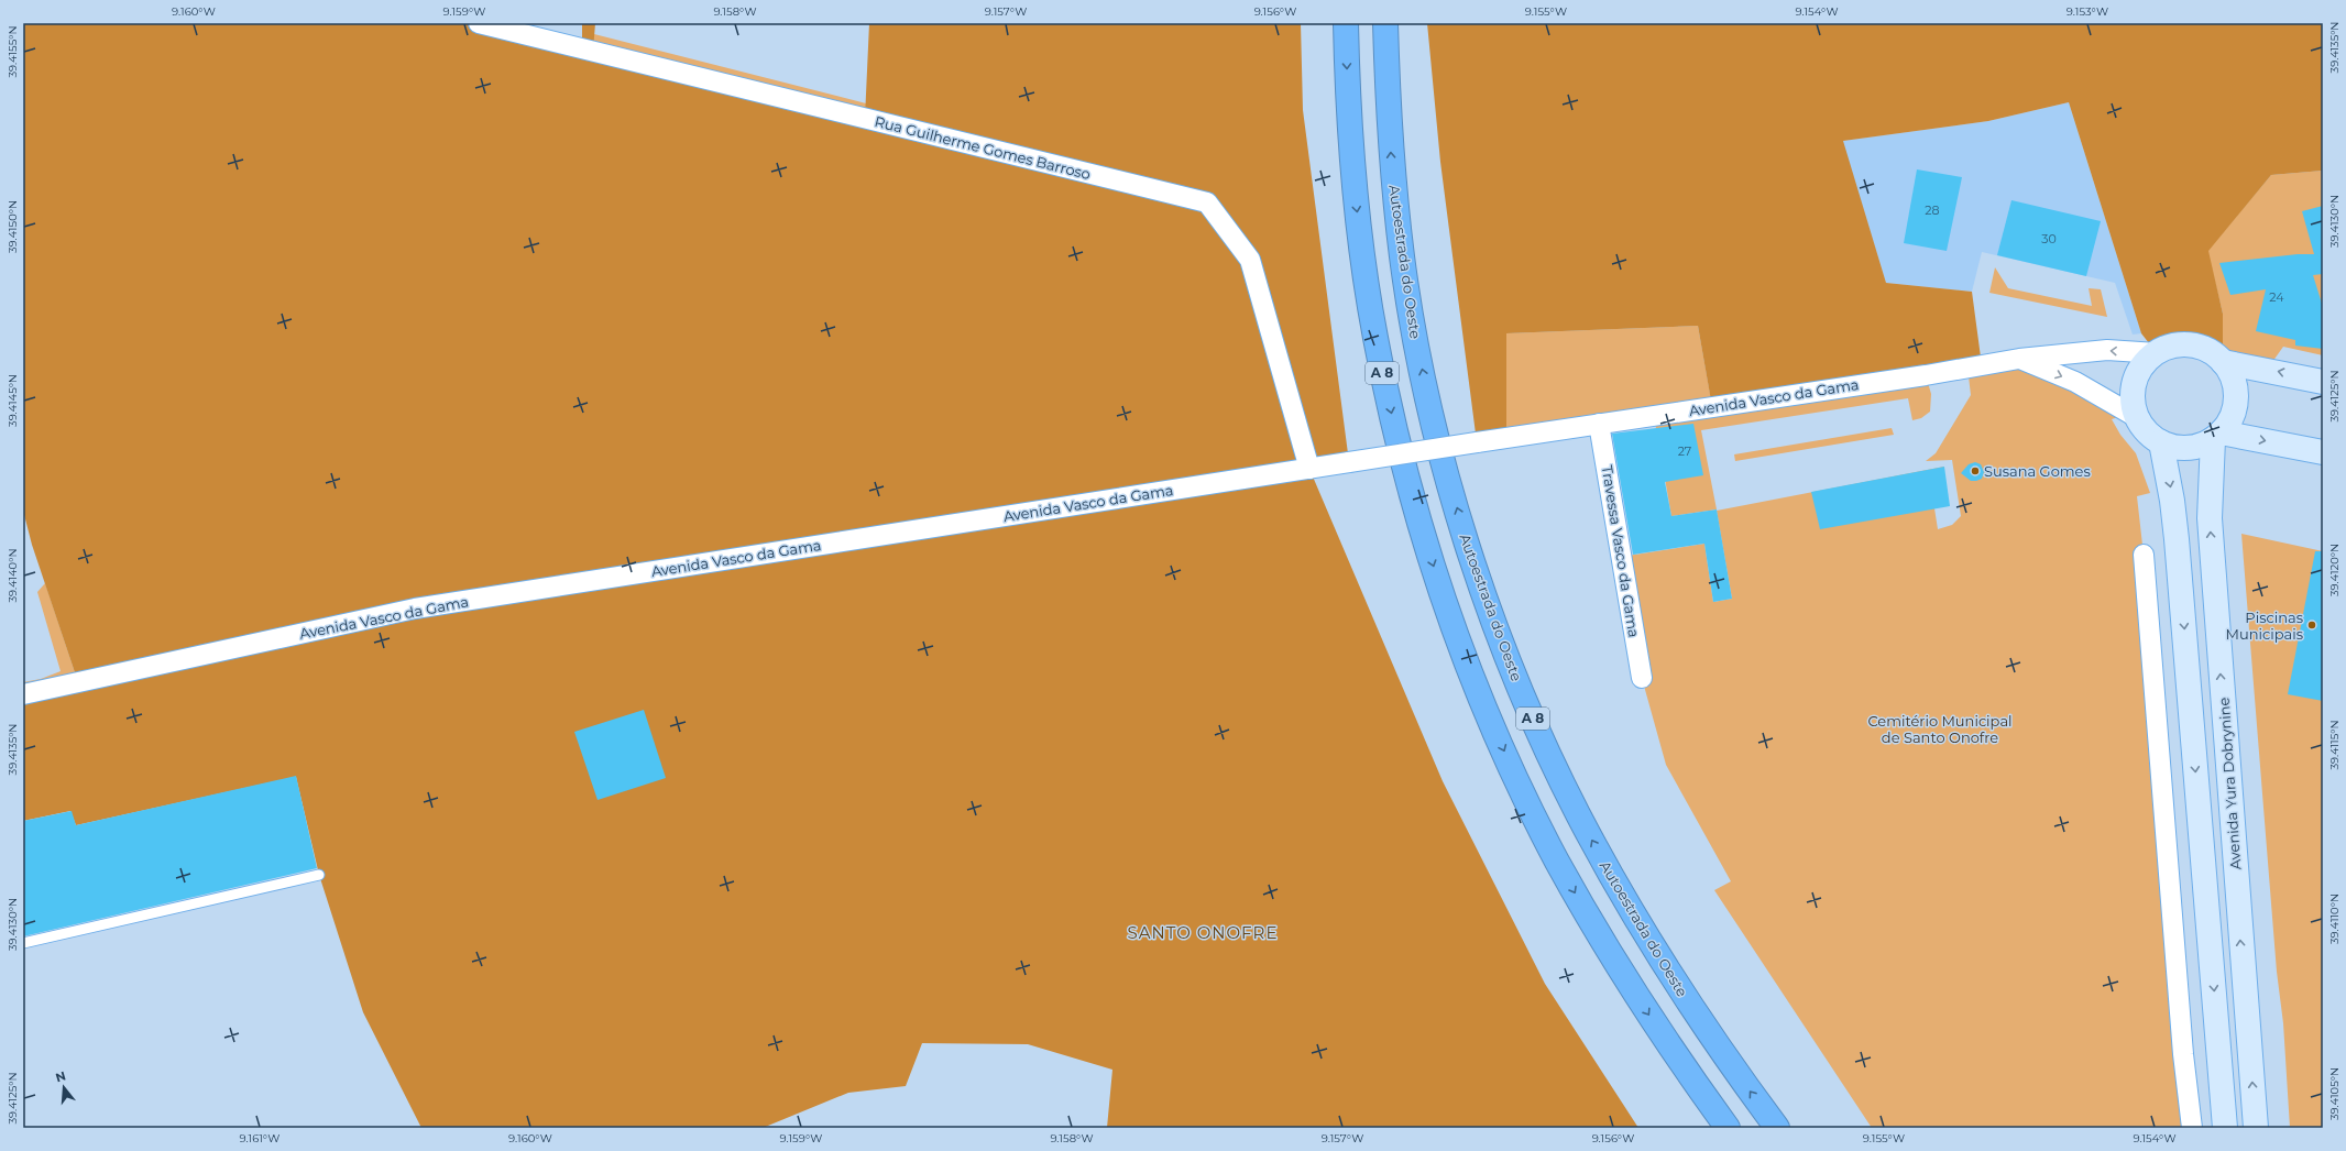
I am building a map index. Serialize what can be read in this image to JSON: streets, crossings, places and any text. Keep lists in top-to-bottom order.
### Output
{
  "streets": {
    "highway": ["Autoestrada do Oeste", "A 8"],
    "main road": ["Avenida Yura Dobrynine"],
    "street": ["Rua Guilherme Gomes Barroso", "Avenida Vasco da Gama", "Travessa Vasco da Gama"]
  },
  "crossings": [
    ["Rua Guilherme Gomes Barroso", "Avenida Vasco da Gama"],
    ["Avenida Vasco da Gama", "Travessa Vasco da Gama"],
    ["Avenida Vasco da Gama", "Avenida Yura Dobrynine"]
  ],
  "districts": ["SANTO ONOFRE"],
  "parks": ["Cemitério Municipal de Santo Onofre"],
  "places": ["Susana Gomes", "Piscinas Municipais"],
  "house_numbers": [
    "28",
    "30",
    "24",
    "27"
  ],
  "north": "top",
  "coordinates": [
    "9.160°W",
    "9.159°W",
    "9.158°W",
    "9.157°W",
    "9.156°W",
    "9.155°W",
    "9.154°W",
    "9.153°W",
    "39.4135°N",
    "39.4155°N",
    "39.4130°N",
    "39.4150°N",
    "39.4125°N",
    "39.4145°N",
    "39.4120°N",
    "39.4140°N",
    "39.4115°N",
    "39.4110°N",
    "39.4105°N",
    "9.161°W"
  ]
}
